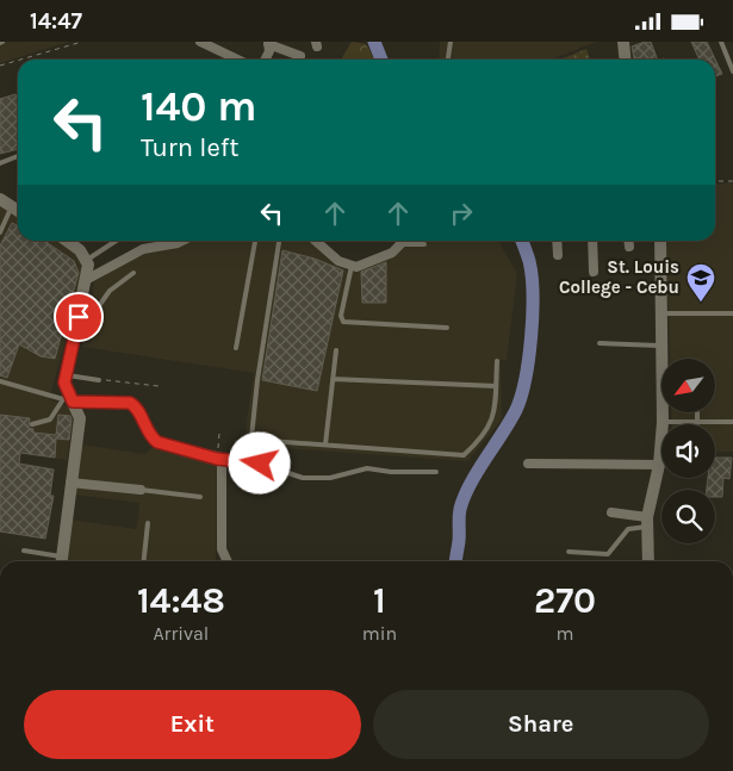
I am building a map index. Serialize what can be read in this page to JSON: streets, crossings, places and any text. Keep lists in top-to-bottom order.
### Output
{
  "places": {
    "school or university": ["St. Louis College - Cebu"]
  },
  "north": "bottom left",
  "page": {
    "status": "14:47",
    "turn": ["140 m", "Turn left"],
    "eta": [
      "14:48",
      "Arrival",
      "1",
      "min",
      "270",
      "m"
    ],
    "buttons": ["Exit", "Share"]
  }
}
